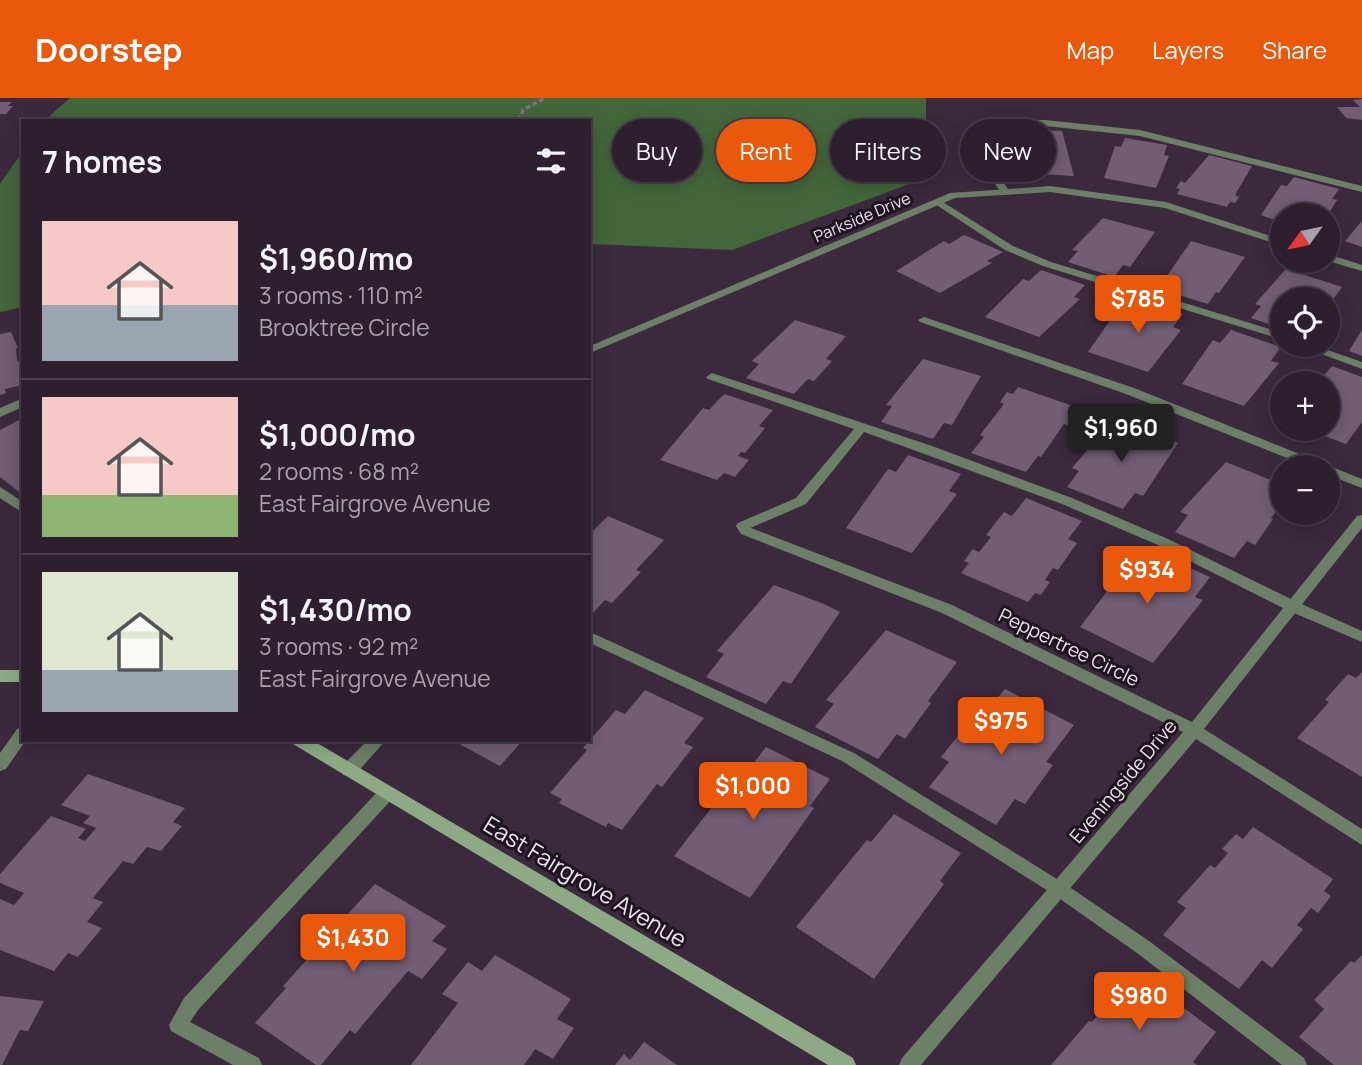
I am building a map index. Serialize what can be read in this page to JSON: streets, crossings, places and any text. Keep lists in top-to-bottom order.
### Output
{
  "streets": {
    "street": [
      "Parkside Drive",
      "Peppertree Circle",
      "Eveningside Drive",
      "East Fairgrove Avenue"
    ]
  },
  "crossings": [
    ["Peppertree Circle", "Eveningside Drive"]
  ],
  "north": "bottom left",
  "page": {
    "header": "Doorstep",
    "nav": ["Map", "Layers", "Share"],
    "chip": [
      "Buy",
      "Rent",
      "Filters",
      "New"
    ],
    "heading": "7 homes",
    "map_buttons": ["+", "−"],
    "list": [
      {
        "name": "$1,960/mo",
        "note": "3 rooms · 110 m² · Brooktree Circle"
      },
      {
        "name": "$1,000/mo",
        "note": "2 rooms · 68 m² · East Fairgrove Avenue"
      },
      {
        "name": "$1,430/mo",
        "note": "3 rooms · 92 m² · East Fairgrove Avenue"
      }
    ],
    "price": [
      "$785",
      "$1,960",
      "$934",
      "$975",
      "$1,000",
      "$1,430",
      "$980"
    ]
  }
}
